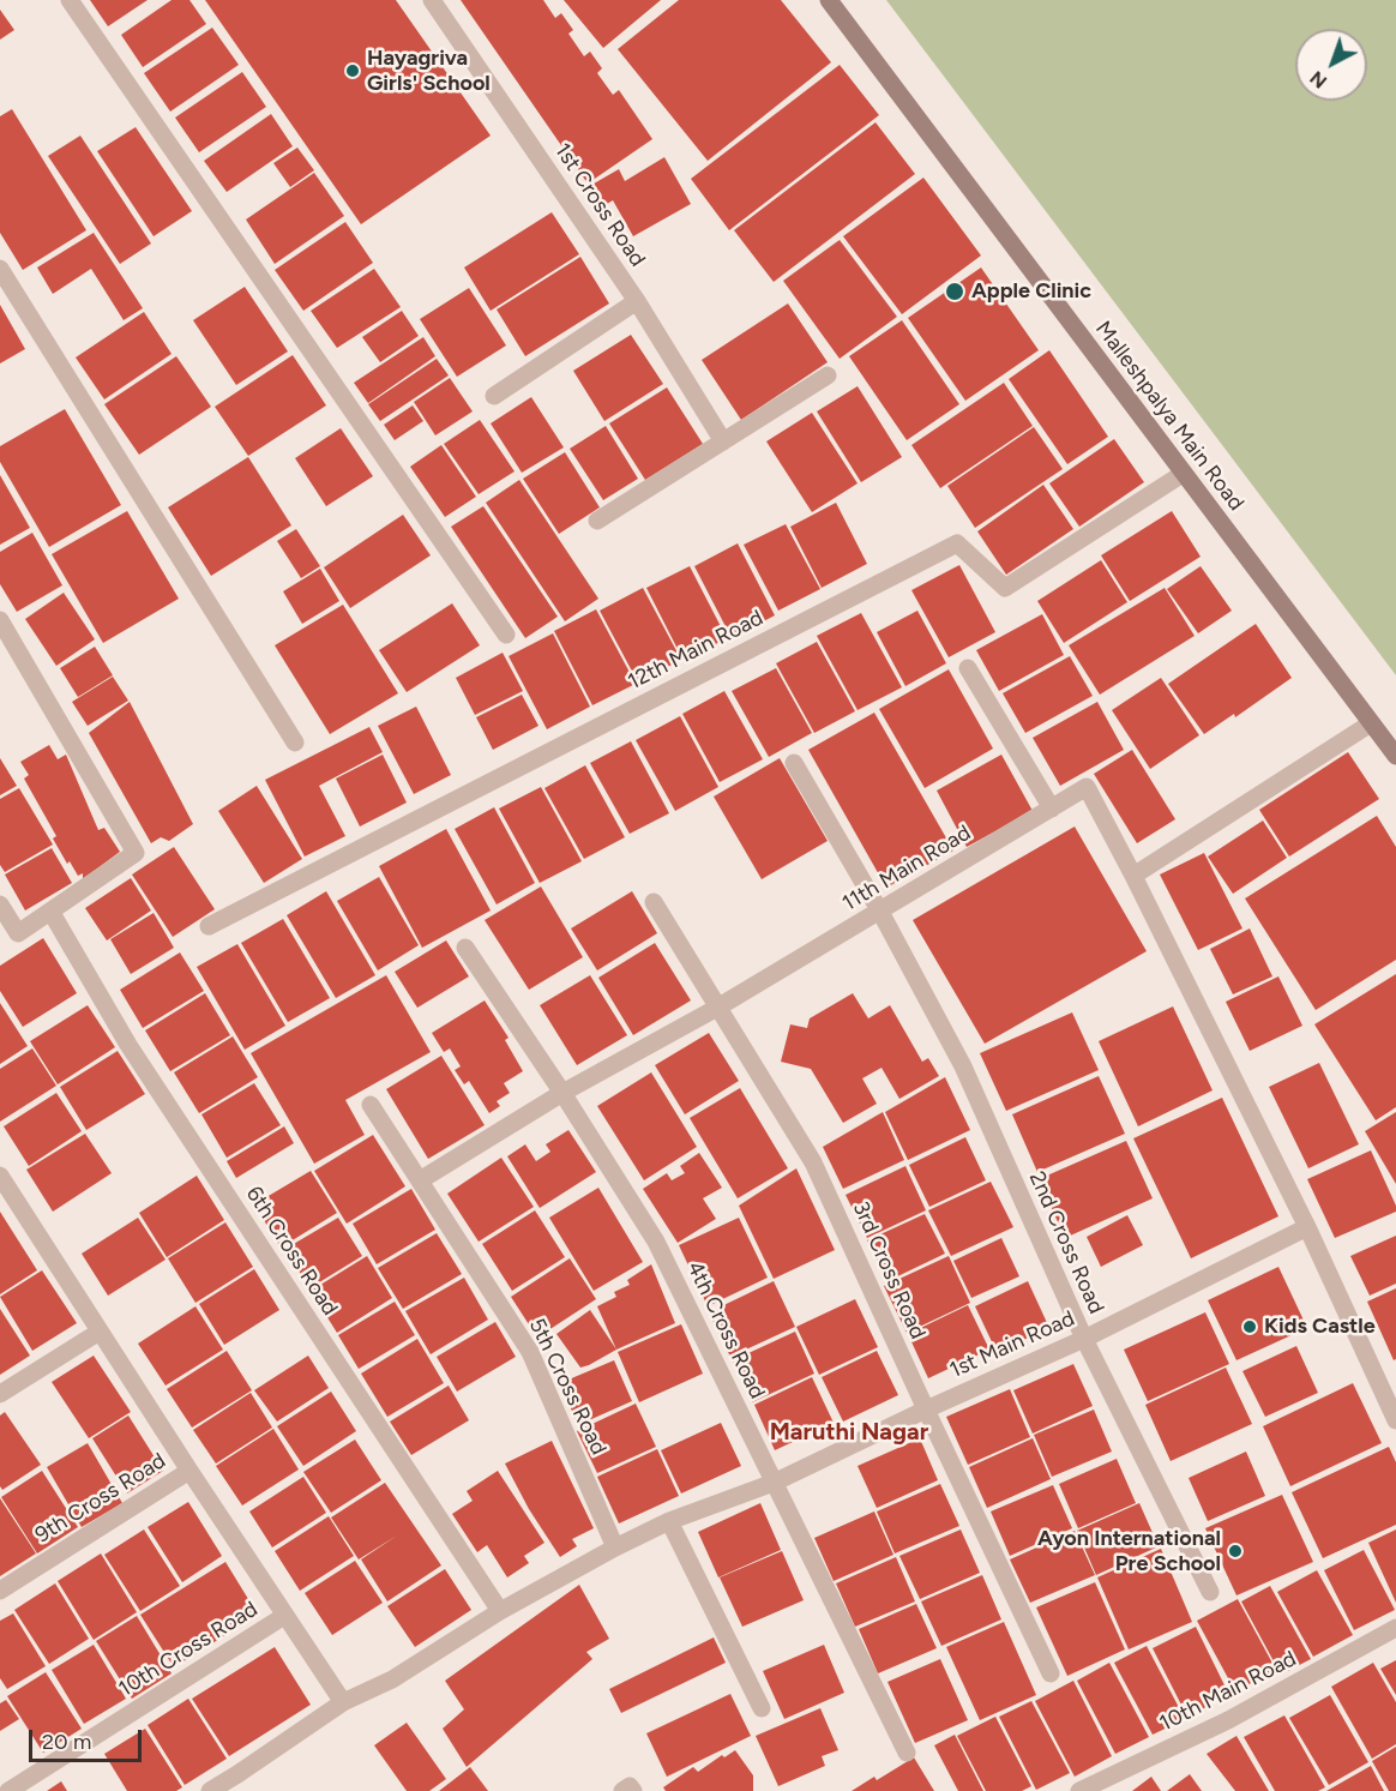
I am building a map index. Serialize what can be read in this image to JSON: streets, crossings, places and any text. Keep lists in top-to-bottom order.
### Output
{
  "streets": {
    "main road": ["Malleshpalya Main Road"],
    "street": [
      "1st Cross Road",
      "12th Main Road",
      "11th Main Road",
      "2nd Cross Road",
      "6th Cross Road",
      "3rd Cross Road",
      "4th Cross Road",
      "1st Main Road",
      "5th Cross Road",
      "9th Cross Road",
      "10th Cross Road",
      "10th Main Road"
    ]
  },
  "crossings": [
    ["Malleshpalya Main Road", "12th Main Road"],
    ["11th Main Road", "2nd Cross Road"],
    ["11th Main Road", "3rd Cross Road"],
    ["11th Main Road", "4th Cross Road"],
    ["11th Main Road", "5th Cross Road"],
    ["2nd Cross Road", "1st Main Road"],
    ["6th Cross Road", "1st Main Road"],
    ["3rd Cross Road", "1st Main Road"],
    ["4th Cross Road", "1st Main Road"],
    ["1st Main Road", "5th Cross Road"]
  ],
  "districts": ["Maruthi Nagar"],
  "places": [
    "Hayagriva Girls' School",
    "Apple Clinic",
    "Kids Castle",
    "Ayon International Pre School"
  ],
  "scale_bar": "20 m",
  "north": "bottom left"
}
